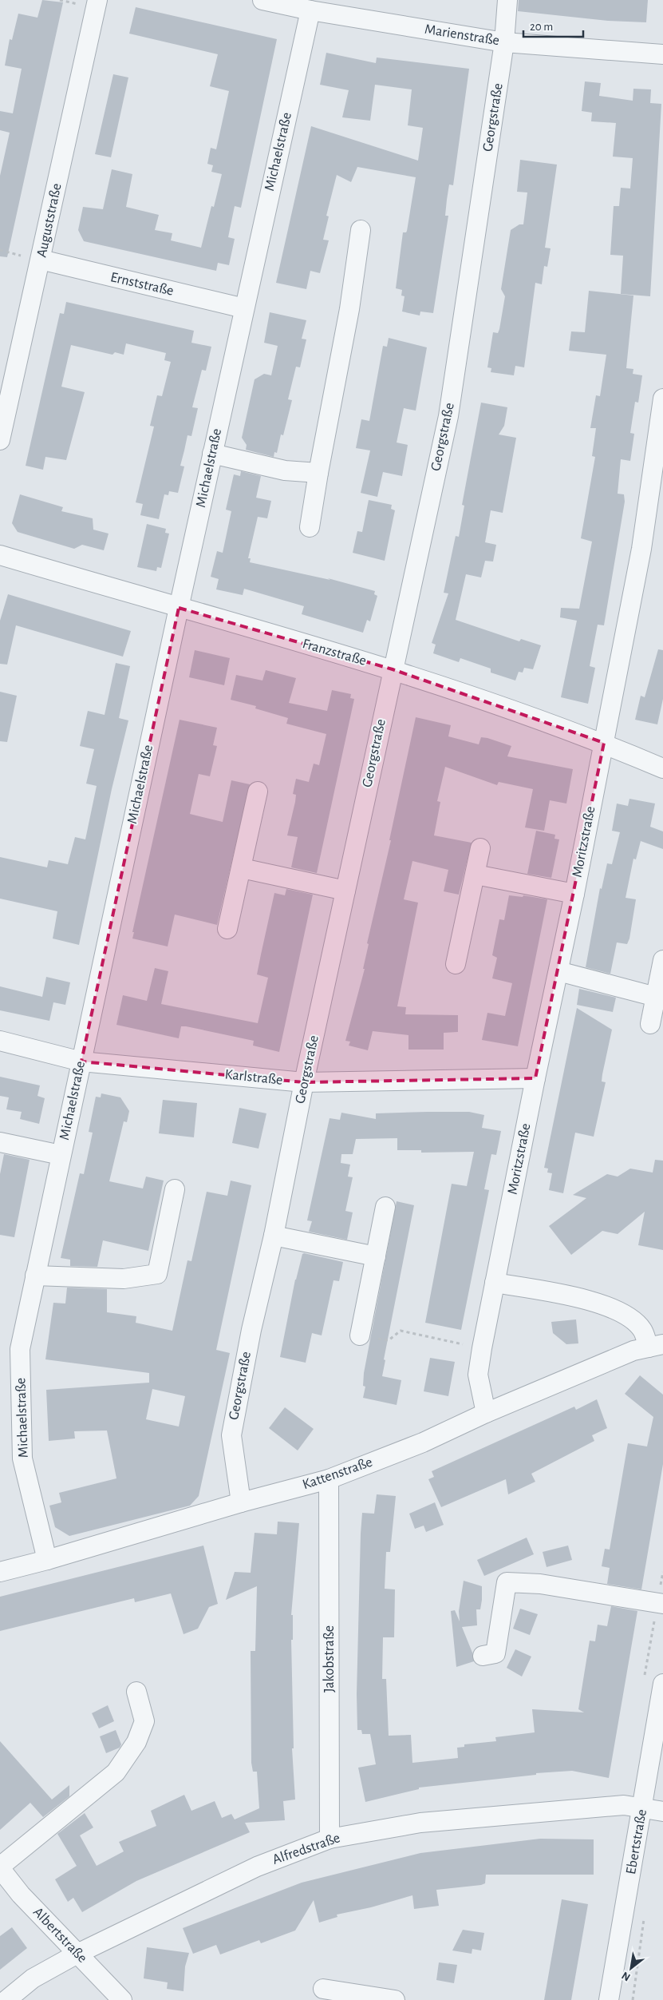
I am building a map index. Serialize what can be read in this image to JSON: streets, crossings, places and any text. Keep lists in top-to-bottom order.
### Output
{
  "streets": {
    "street": [
      "Marienstraße",
      "Georgstraße",
      "Michaelstraße",
      "Auguststraße",
      "Ernststraße",
      "Franzstraße",
      "Moritzstraße",
      "Karlstraße",
      "Kattenstraße",
      "Jakobstraße",
      "Ebertstraße",
      "Alfredstraße",
      "Albertstraße"
    ]
  },
  "crossings": [
    ["Marienstraße", "Georgstraße"],
    ["Marienstraße", "Michaelstraße"],
    ["Georgstraße", "Franzstraße"],
    ["Georgstraße", "Karlstraße"],
    ["Georgstraße", "Kattenstraße"],
    ["Michaelstraße", "Ernststraße"],
    ["Michaelstraße", "Franzstraße"],
    ["Michaelstraße", "Karlstraße"],
    ["Michaelstraße", "Kattenstraße"],
    ["Auguststraße", "Ernststraße"],
    ["Franzstraße", "Moritzstraße"],
    ["Moritzstraße", "Karlstraße"],
    ["Moritzstraße", "Kattenstraße"],
    ["Kattenstraße", "Jakobstraße"],
    ["Jakobstraße", "Alfredstraße"],
    ["Ebertstraße", "Alfredstraße"],
    ["Alfredstraße", "Albertstraße"]
  ],
  "scale_bar": "20 m",
  "north": "bottom left"
}
